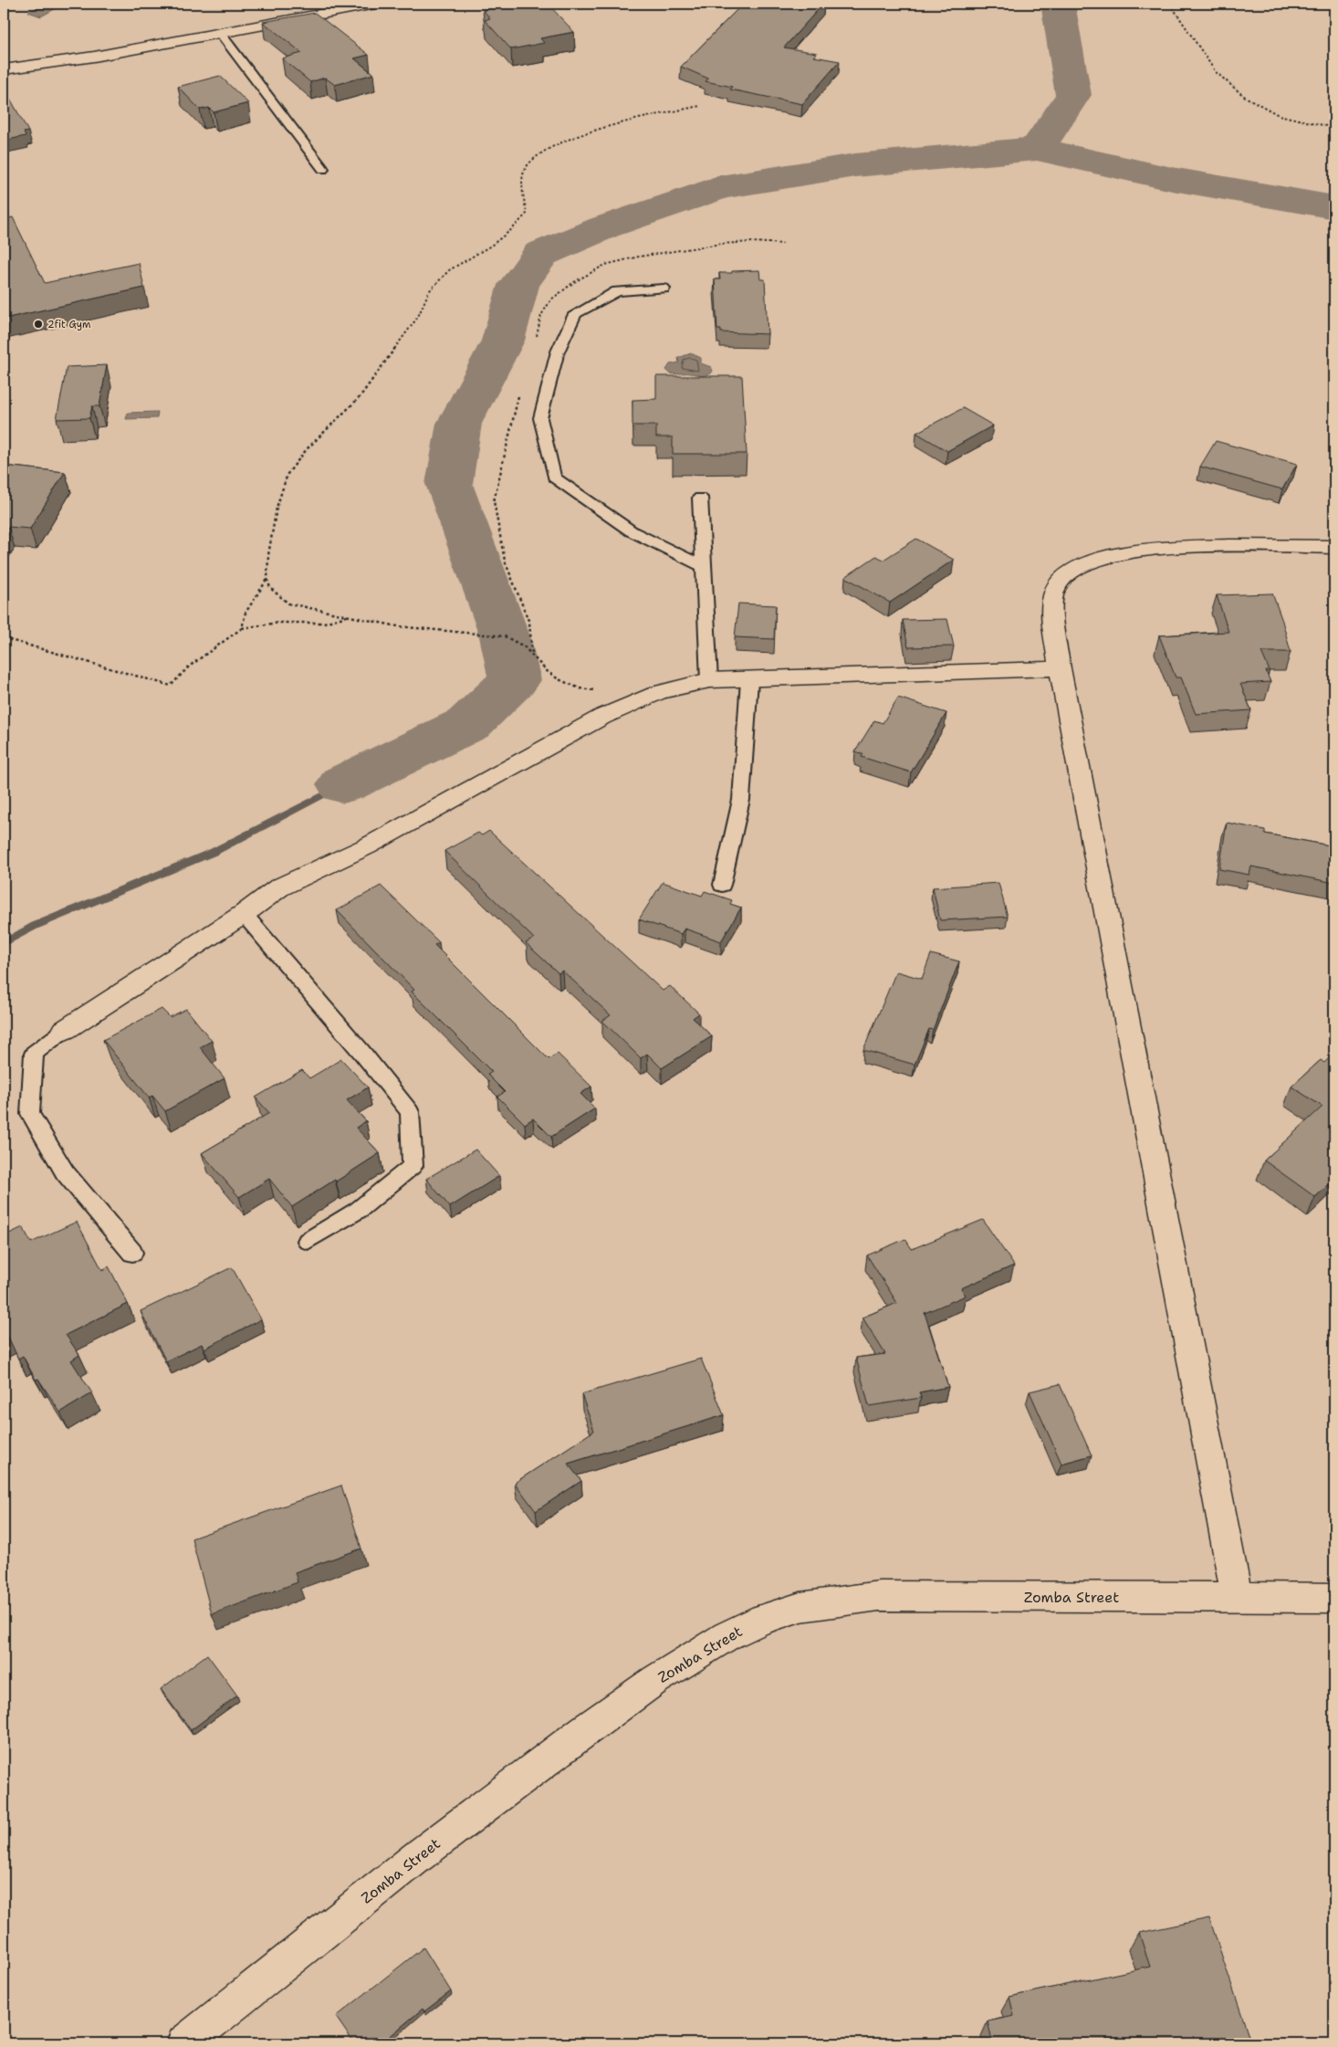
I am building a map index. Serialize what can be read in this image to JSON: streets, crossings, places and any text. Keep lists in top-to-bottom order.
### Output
{
  "streets": {
    "street": ["Zomba Street"]
  },
  "places": ["2fit Gym"]
}
